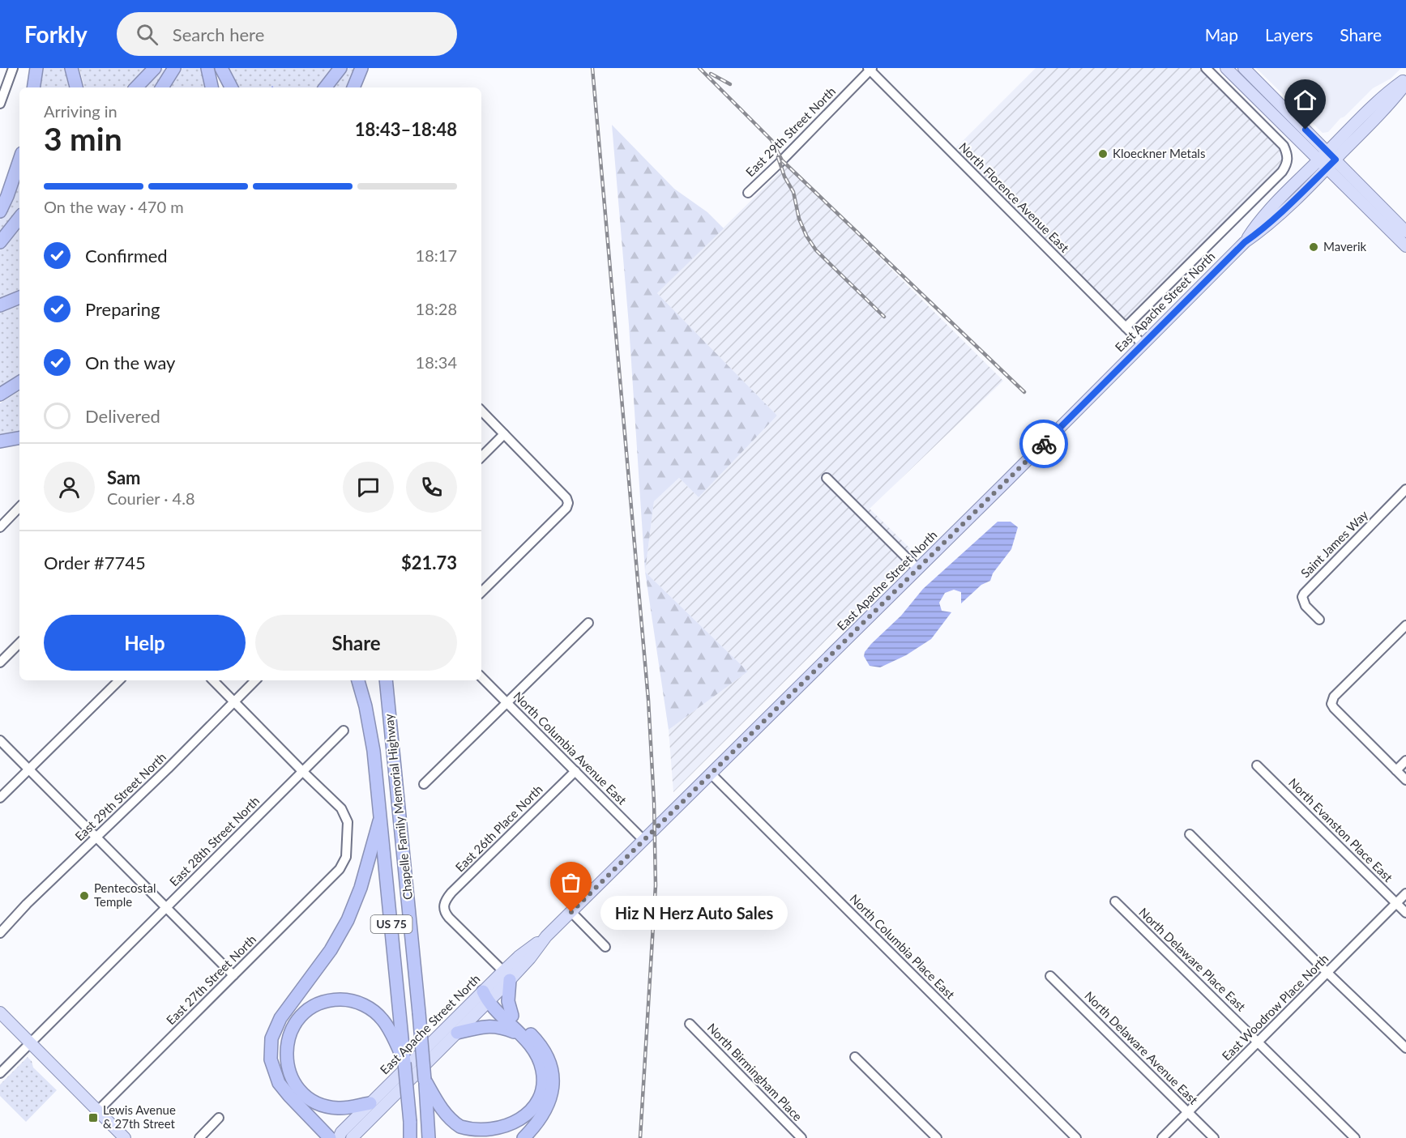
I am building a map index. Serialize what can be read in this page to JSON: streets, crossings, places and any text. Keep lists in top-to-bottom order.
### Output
{
  "streets": {
    "highway": ["Chapelle Family Memorial Highway", "US 75"],
    "main road": ["East Apache Street North"],
    "street": [
      "East 29th Street North",
      "North Florence Avenue East",
      "Saint James Way",
      "North Columbia Avenue East",
      "East 26th Place North",
      "North Evanston Place East",
      "East 28th Street North",
      "North Columbia Place East",
      "North Delaware Place East",
      "East 27th Street North",
      "East Woodrow Place North",
      "North Delaware Avenue East",
      "North Birmingham Place"
    ]
  },
  "crossings": [
    ["East 29th Street North", "North Florence Avenue East"],
    ["North Florence Avenue East", "East Apache Street North"],
    ["East Apache Street North", "North Columbia Avenue East"],
    ["East Apache Street North", "East 26th Place North"],
    ["East Apache Street North", "North Columbia Place East"],
    ["North Columbia Avenue East", "East 26th Place North"],
    ["North Evanston Place East", "East Woodrow Place North"],
    ["East 28th Street North", "East 27th Street North"],
    ["North Delaware Place East", "East Woodrow Place North"],
    ["East Woodrow Place North", "North Delaware Avenue East"]
  ],
  "places": {
    "other": [
      "Kloeckner Metals",
      "Maverik",
      "Pentecostal Temple",
      "Hiz N Herz Auto Sales"
    ],
    "transit": ["Lewis Avenue & 27th Street"]
  },
  "page": {
    "header": "Forkly",
    "search": "Search here",
    "nav": ["Map", "Layers", "Share"],
    "heading": ["3 min", "Arriving in", "18:43–18:48"],
    "panel": [
      "Sam",
      "Courier · 4.8",
      "Order #7745",
      "$21.73"
    ],
    "bar": "On the way · 470 m",
    "list": [
      ["Confirmed", "18:17"],
      ["Preparing", "18:28"],
      ["On the way", "18:34"],
      "Delivered"
    ],
    "buttons": ["Help", "Share"],
    "bubble": "Hiz N Herz Auto Sales"
  }
}
